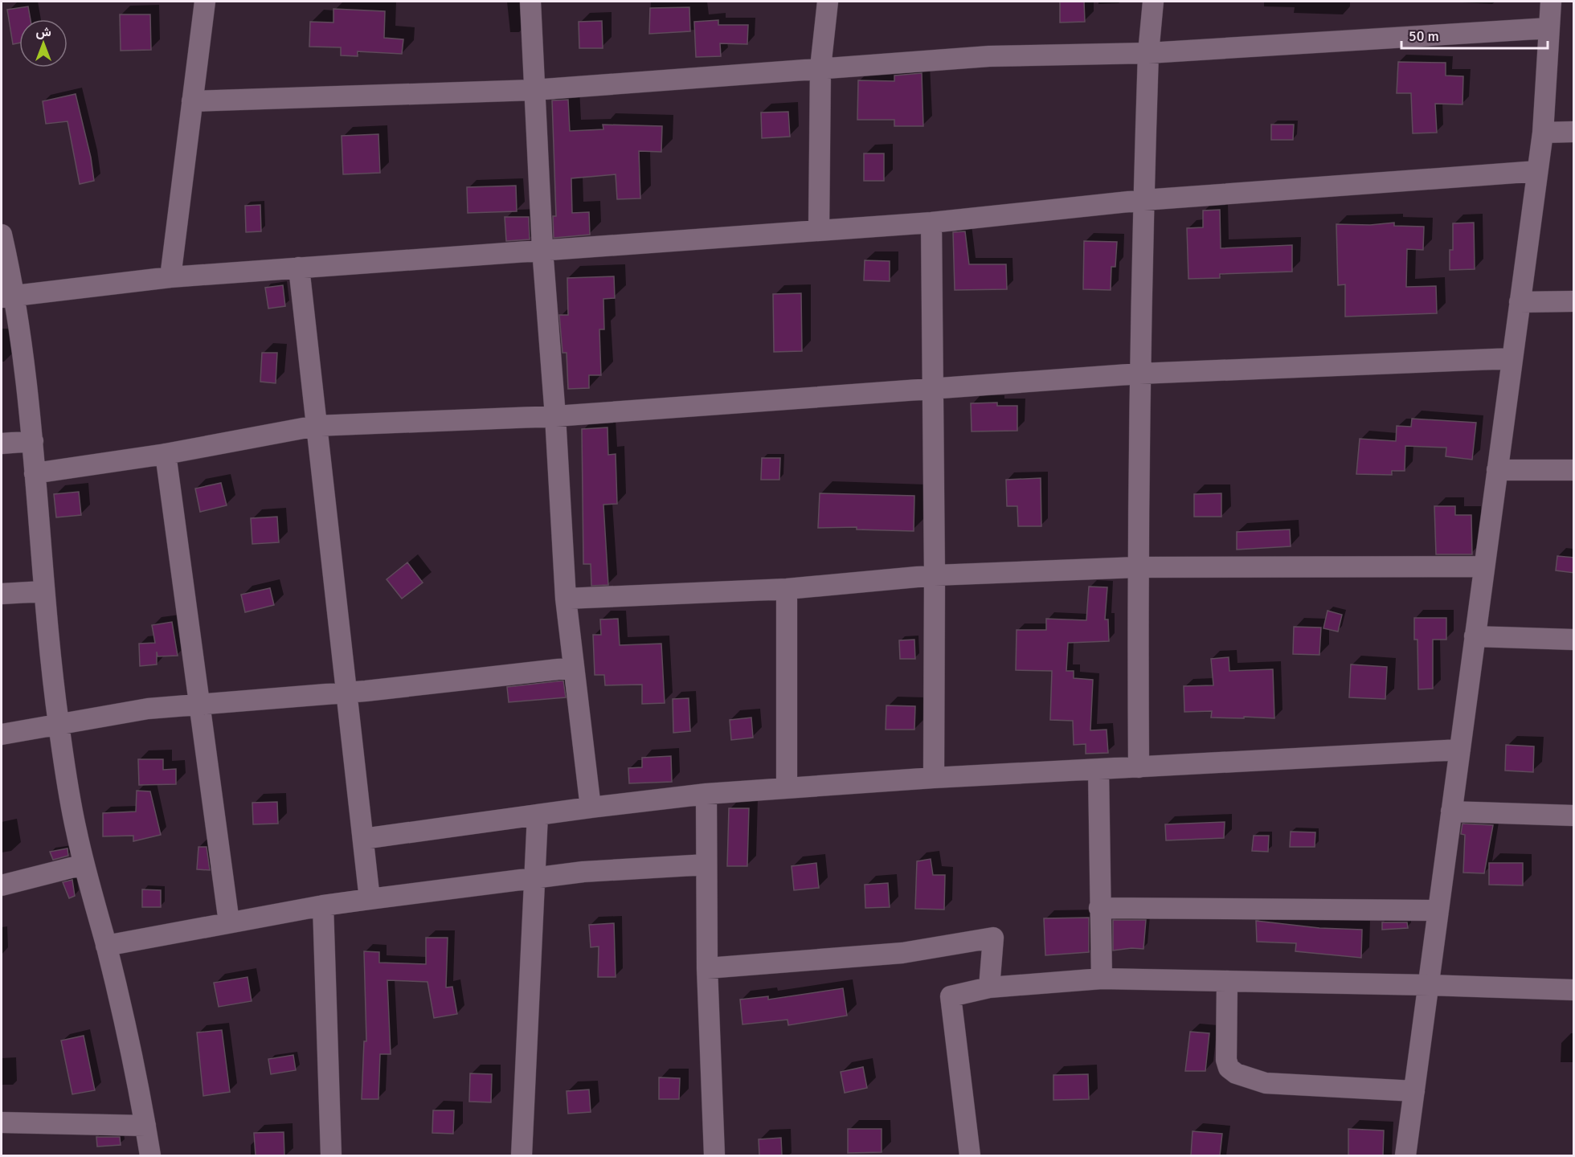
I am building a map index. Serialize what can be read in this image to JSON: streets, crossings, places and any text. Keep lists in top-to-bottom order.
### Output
{
  "scale_bar": "50 m",
  "north": "top"
}
